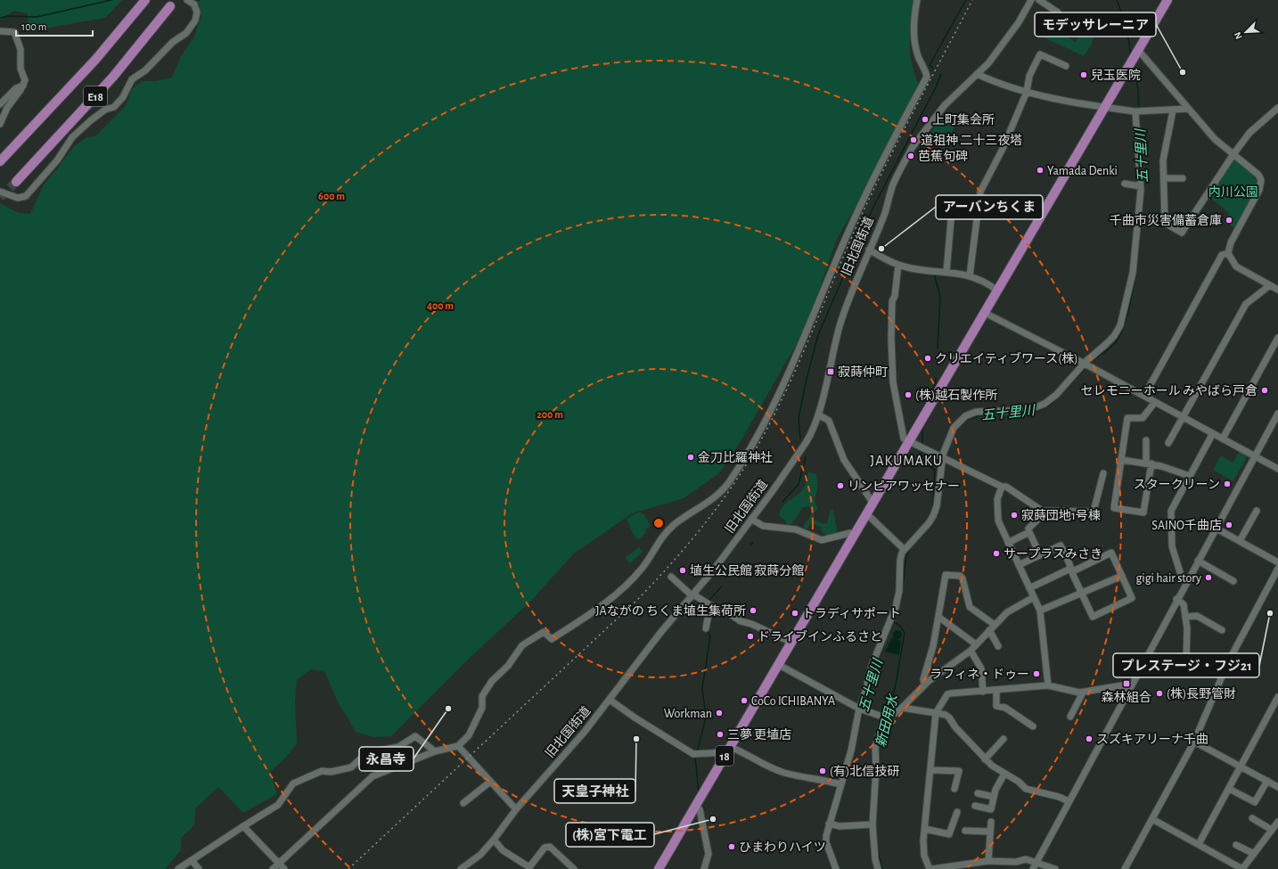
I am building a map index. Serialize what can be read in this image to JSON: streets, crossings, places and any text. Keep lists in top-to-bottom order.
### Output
{
  "streets": {
    "highway": ["E18", "18"],
    "street": ["旧北国街道"]
  },
  "districts": ["JAKUMAKU"],
  "water": ["五十里川", "新田用水"],
  "parks": ["内川公園"],
  "places": {
    "other": [
      "モデッサレーニア",
      "兒玉医院",
      "上町集会所",
      "道祖神 二十三夜塔",
      "芭蕉句碑",
      "Yamada Denki",
      "千曲市災害備蓄倉庫",
      "アーバンちくま",
      "クリエイティブワース(株)",
      "セレモニーホール みやばら戸倉",
      "(株)越石製作所",
      "金刀比羅神社",
      "スタークリーン",
      "リンピアワッセナー",
      "寂蒔団地1号棟",
      "SAINO千曲店",
      "サープラスみさき",
      "埴生公民館 寂蒔分館",
      "gigi hair story",
      "JAながの ちくま埴生集荷所",
      "トラディサポート",
      "プレステージ・フジ21",
      "ドライブインふるさと",
      "ラフィネ・ドゥー",
      "(株)長野管財",
      "CoCo ICHIBANYA",
      "永昌寺",
      "Workman",
      "三夢 更埴店",
      "天皇子神社",
      "スズキアリーナ千曲",
      "(有)北信技研",
      "(株)宮下電工",
      "ひまわりハイツ"
    ],
    "transit": ["寂蒔仲町", "森林組合"]
  },
  "scale_bar": "100 m",
  "north": "bottom left",
  "rings": ["600 m", "400 m", "200 m"]
}
